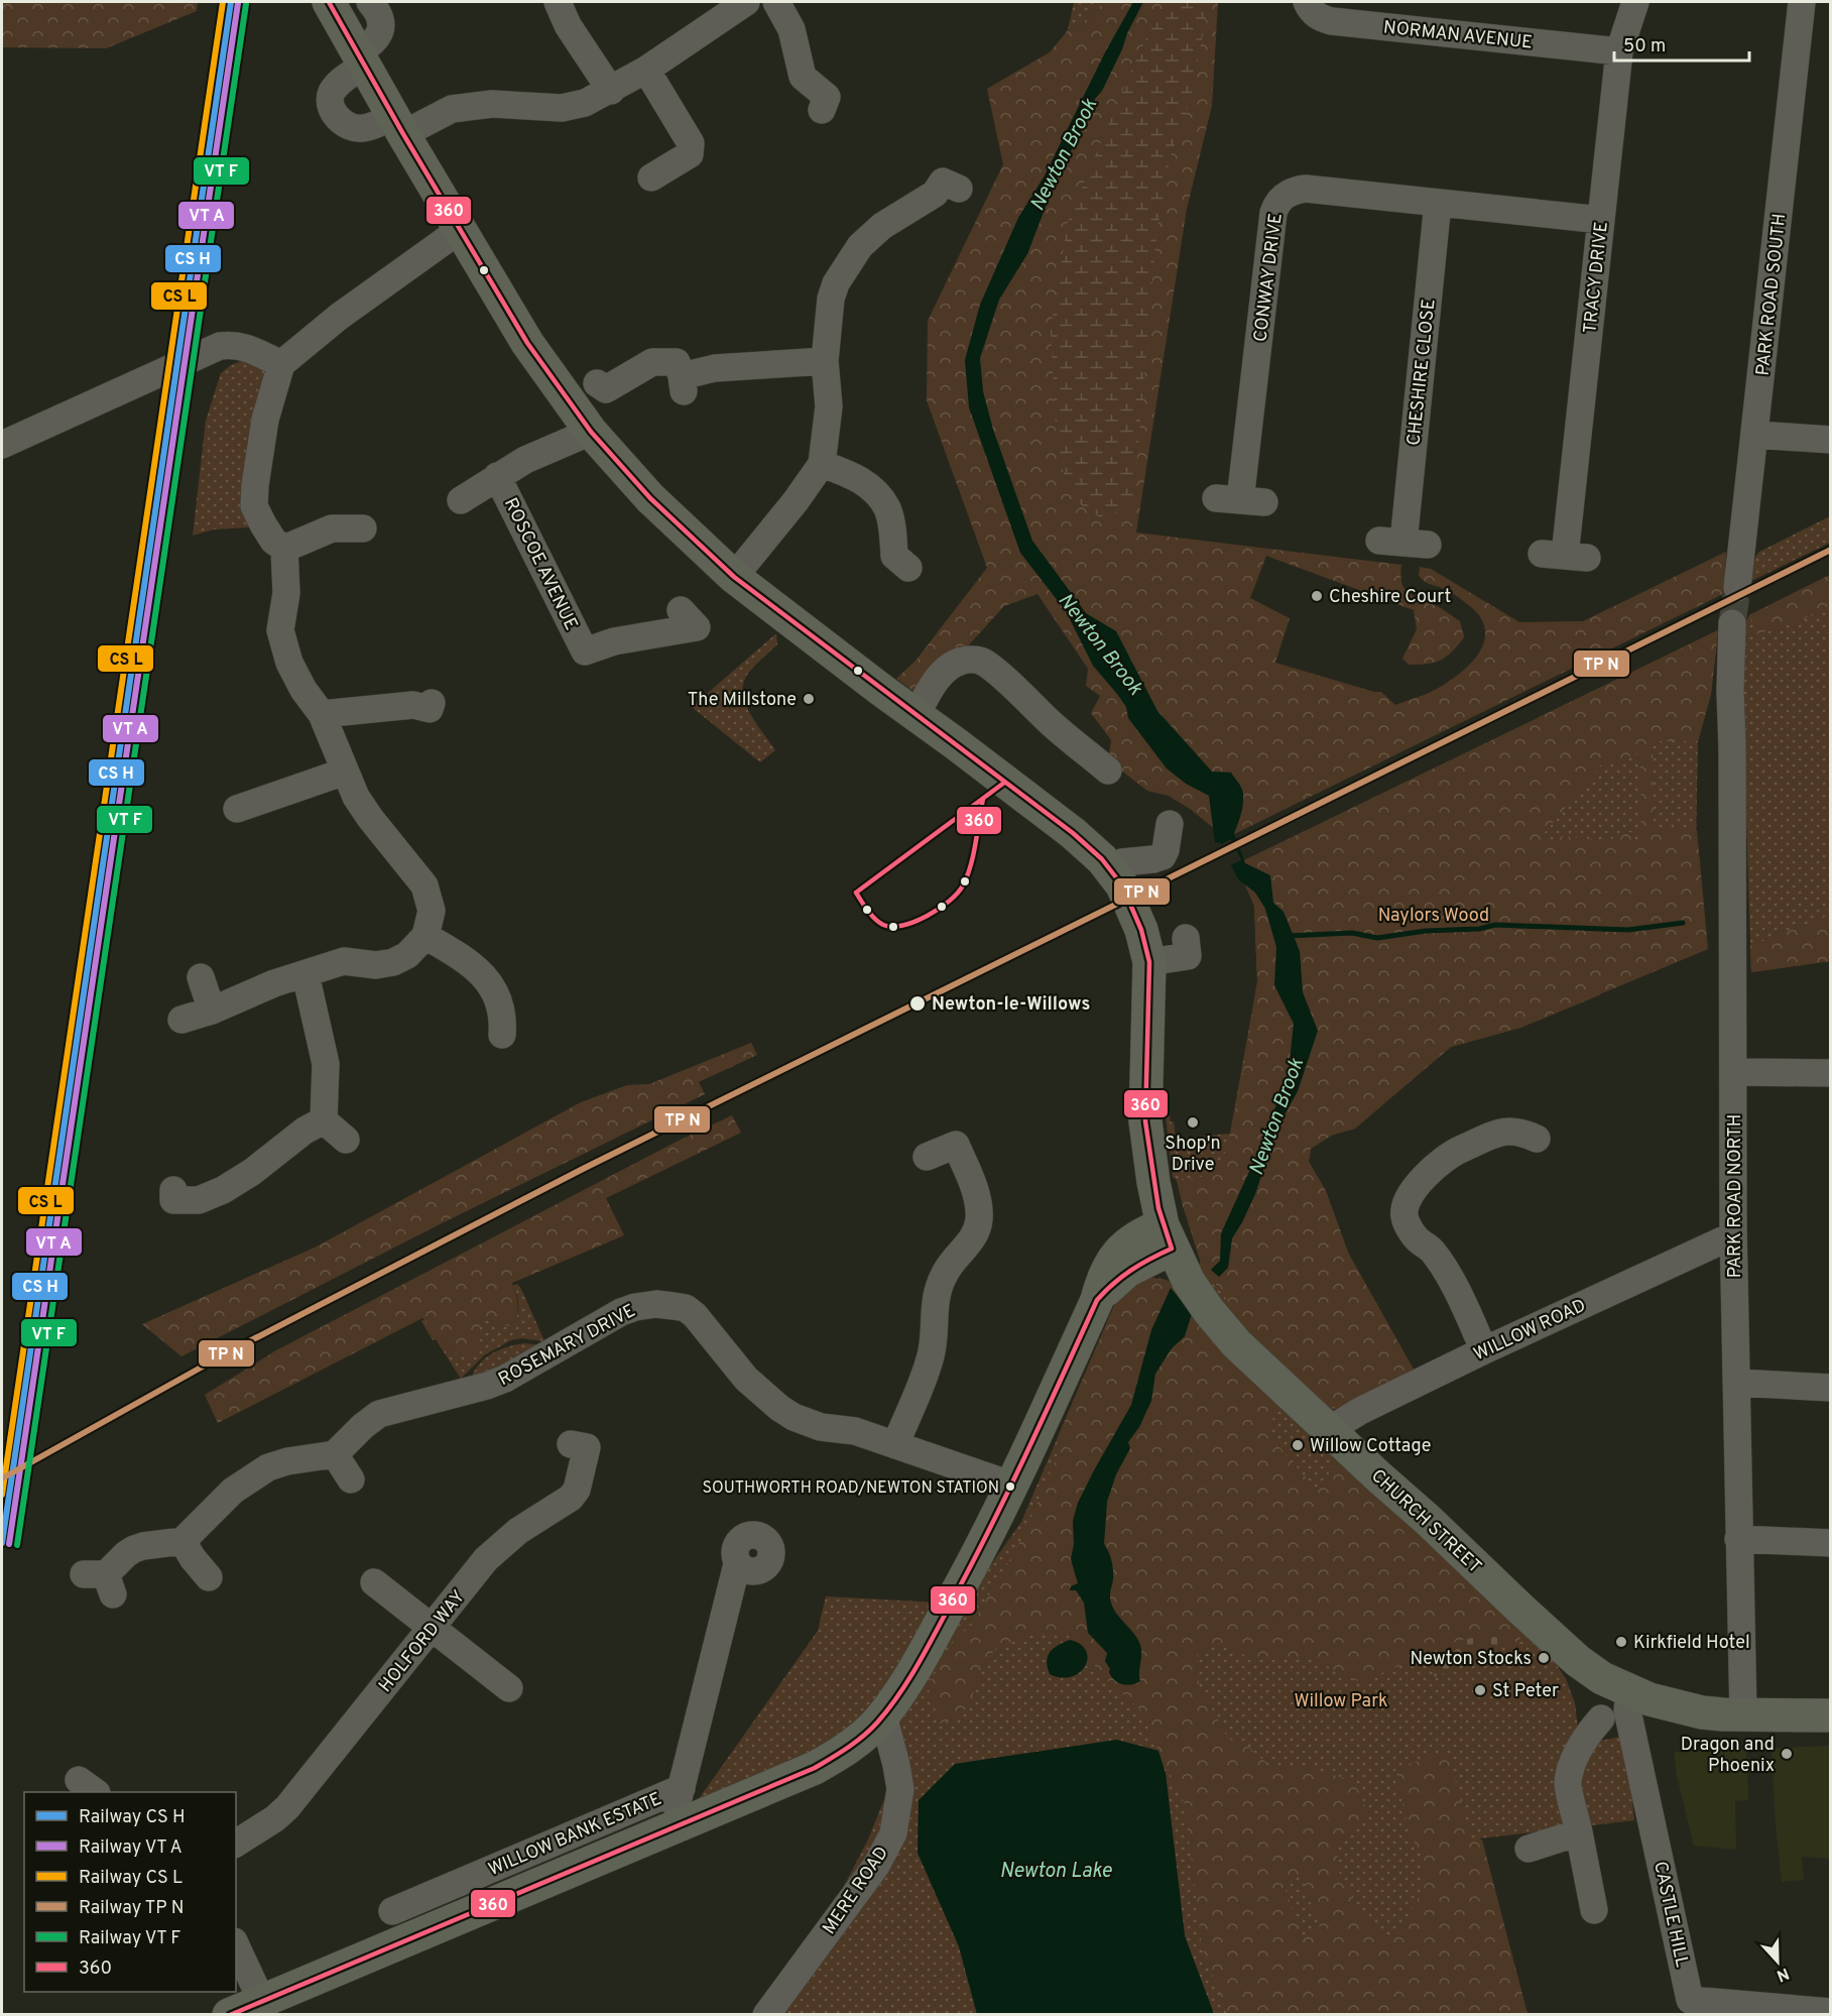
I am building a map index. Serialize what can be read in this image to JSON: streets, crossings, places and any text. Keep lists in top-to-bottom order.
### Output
{
  "streets": {
    "main road": ["CHURCH STREET"],
    "street": [
      "NORMAN AVENUE",
      "CONWAY DRIVE",
      "TRACY DRIVE",
      "PARK ROAD SOUTH",
      "CHESHIRE CLOSE",
      "ROSCOE AVENUE",
      "PARK ROAD NORTH",
      "WILLOW ROAD",
      "ROSEMARY DRIVE",
      "HOLFORD WAY",
      "WILLOW BANK ESTATE",
      "MERE ROAD",
      "CASTLE HILL"
    ]
  },
  "crossings": [
    ["NORMAN AVENUE", "TRACY DRIVE"],
    ["CONWAY DRIVE", "TRACY DRIVE"],
    ["CONWAY DRIVE", "CHESHIRE CLOSE"],
    ["PARK ROAD NORTH", "WILLOW ROAD"],
    ["PARK ROAD NORTH", "CHURCH STREET"],
    ["WILLOW ROAD", "CHURCH STREET"],
    ["CHURCH STREET", "CASTLE HILL"]
  ],
  "water": ["Newton Brook", "Newton Lake"],
  "parks": ["Naylors Wood", "Willow Park"],
  "places": [
    "Cheshire Court",
    "The Millstone",
    "Newton-le-Willows",
    "Shop'n Drive",
    "Willow Cottage",
    "SOUTHWORTH ROAD/NEWTON STATION",
    "Kirkfield Hotel",
    "Newton Stocks",
    "St Peter",
    "Dragon and Phoenix"
  ],
  "lines": ["transit line 360"],
  "legend": [
    "Railway CS H",
    "Railway VT A",
    "Railway CS L",
    "Railway TP N",
    "Railway VT F",
    "360"
  ],
  "scale_bar": "50 m",
  "north": "bottom"
}
